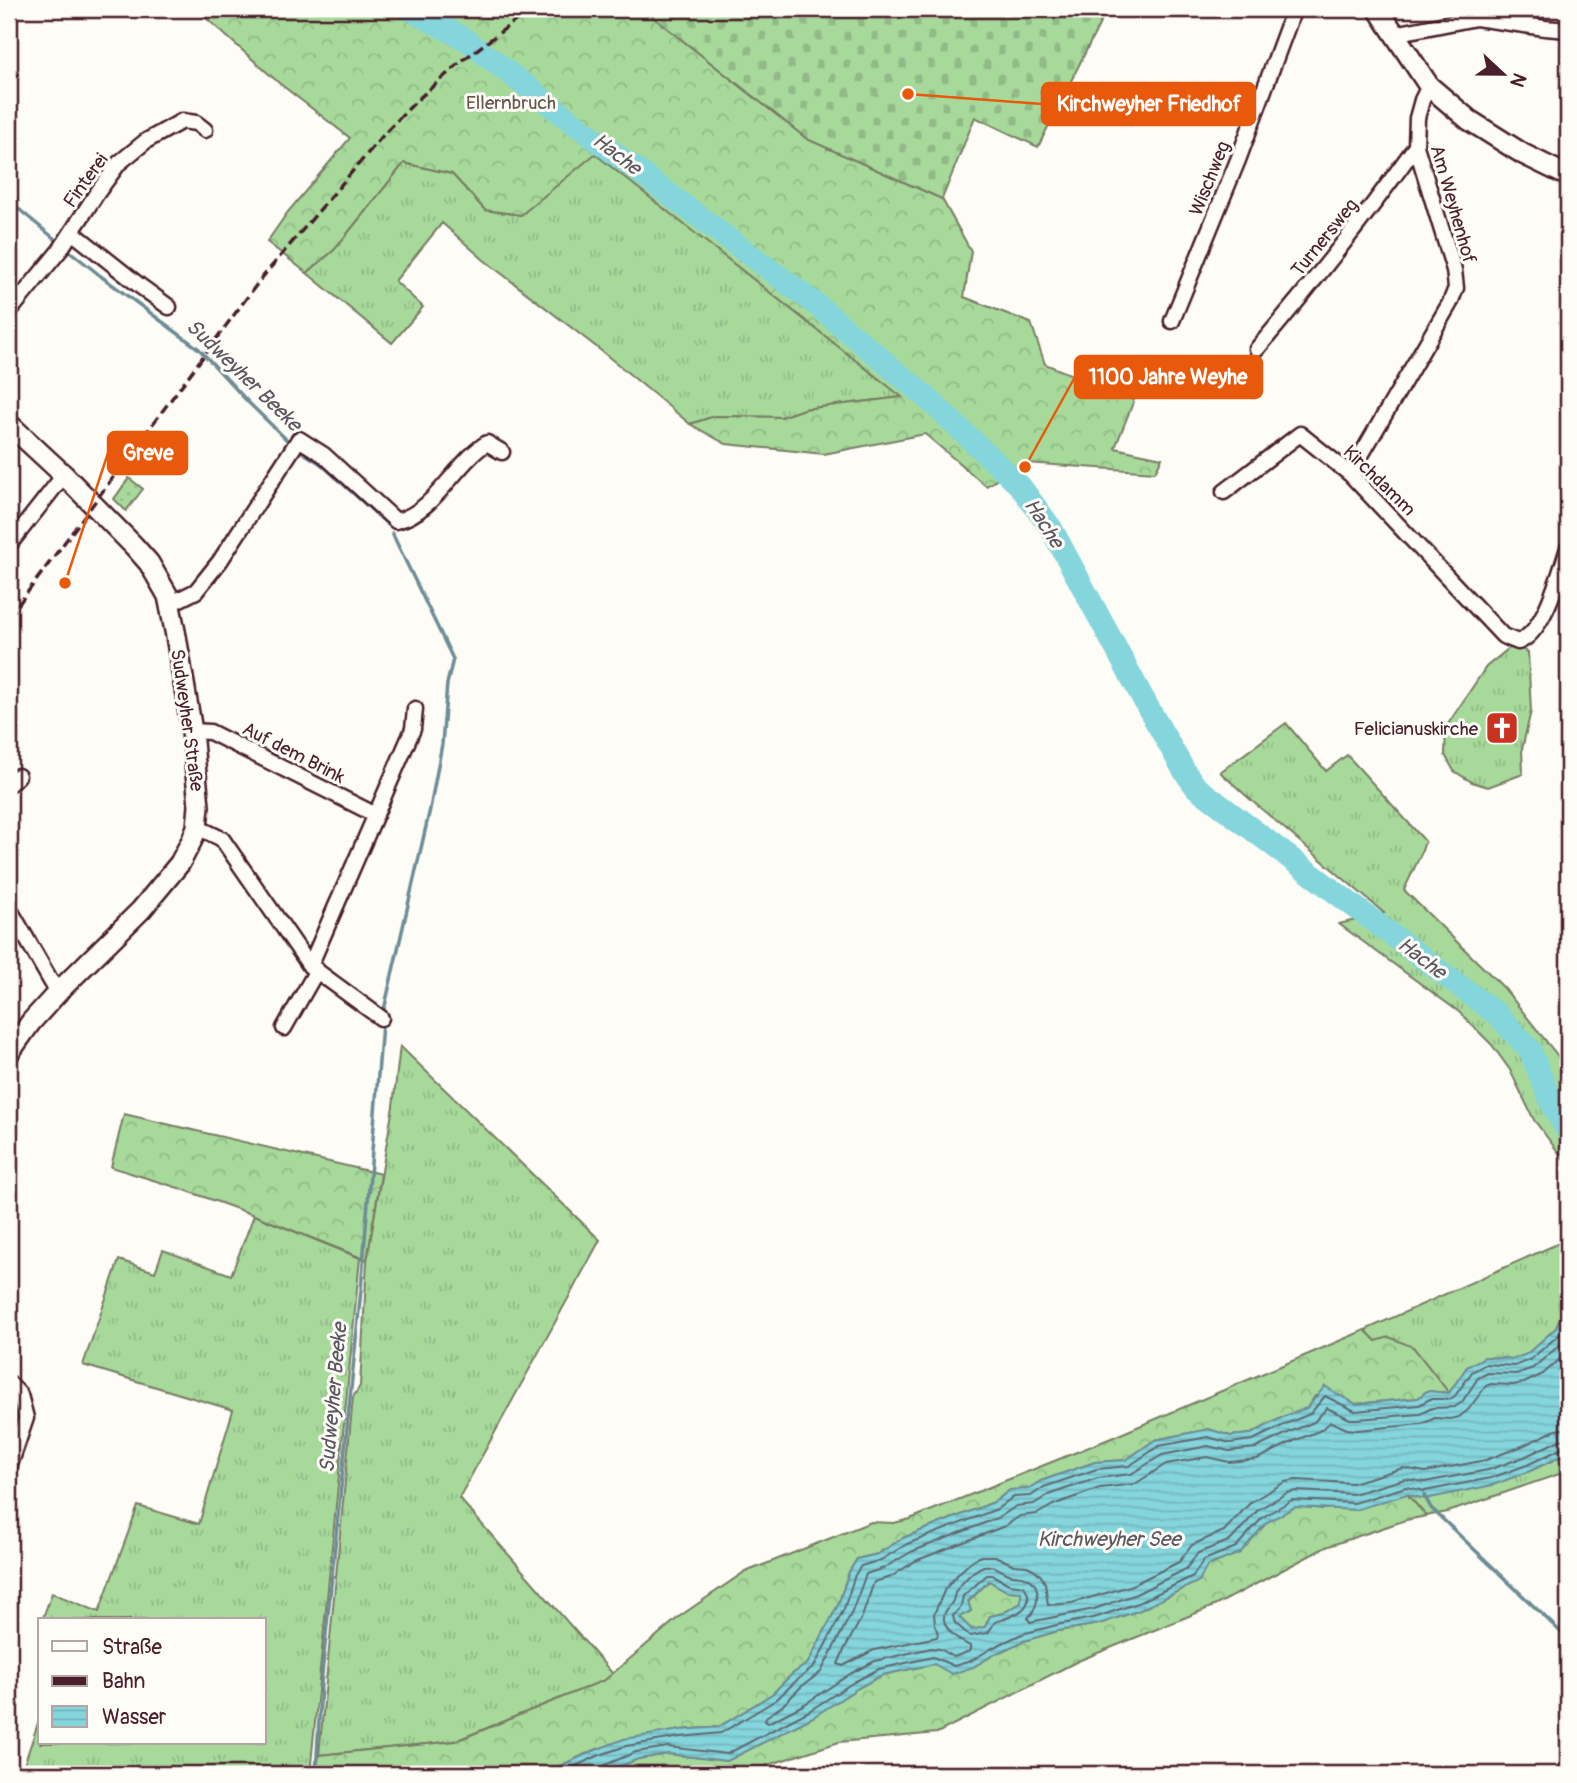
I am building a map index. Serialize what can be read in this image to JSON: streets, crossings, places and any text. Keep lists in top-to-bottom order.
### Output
{
  "streets": {
    "street": [
      "Wischweg",
      "Finterei",
      "Am Weyhenhof",
      "Turnersweg",
      "Kirchdamm",
      "Sudweyher Straße",
      "Auf dem Brink"
    ]
  },
  "crossings": [
    ["Am Weyhenhof", "Turnersweg"],
    ["Am Weyhenhof", "Kirchdamm"],
    ["Sudweyher Straße", "Auf dem Brink"]
  ],
  "water": ["Hache", "Sudweyher Beeke", "Kirchweyher See"],
  "parks": ["Ellernbruch"],
  "places": {
    "other": ["Kirchweyher Friedhof", "1100 Jahre Weyhe", "Greve"],
    "church": ["Felicianuskirche"]
  },
  "legend": ["Straße", "Bahn", "Wasser"],
  "north": "right"
}
